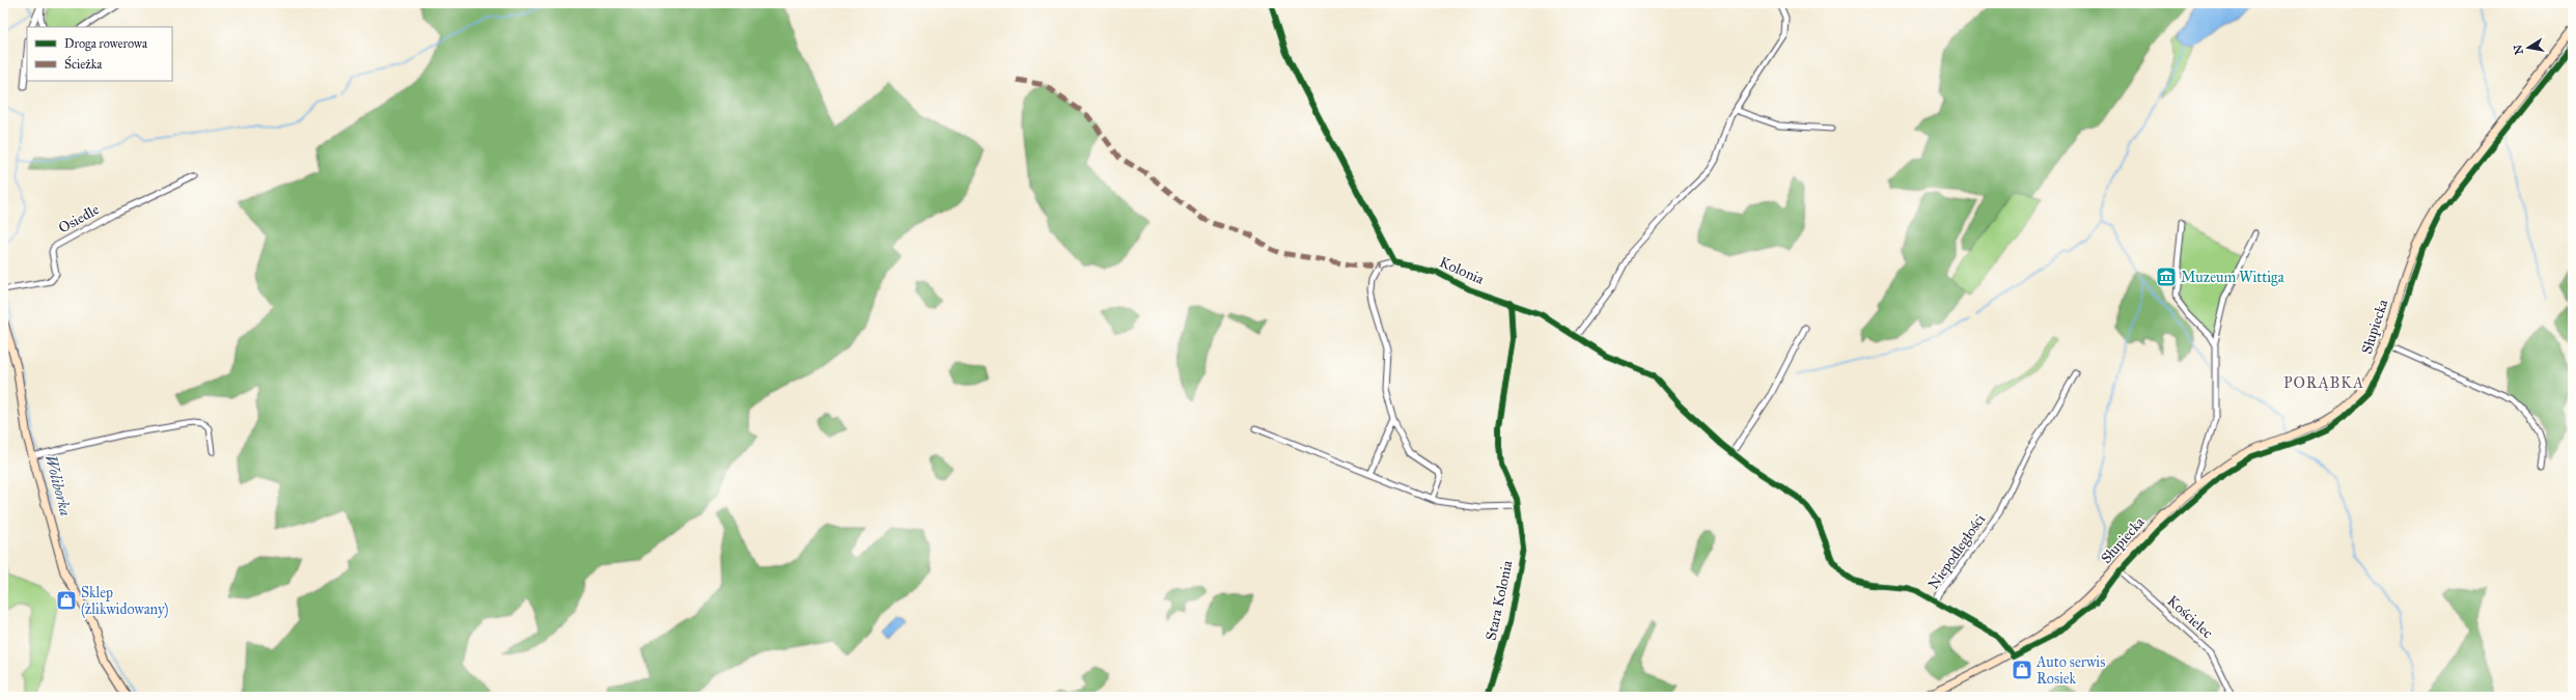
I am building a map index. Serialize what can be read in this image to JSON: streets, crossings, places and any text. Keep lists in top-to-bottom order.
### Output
{
  "streets": {
    "main road": ["Słupiecka"],
    "street": [
      "Osiedle",
      "Kolonia",
      "Niepodległości",
      "Stara Kolonia",
      "Kościelec"
    ]
  },
  "crossings": [
    ["Kolonia", "Niepodległości"],
    ["Kolonia", "Stara Kolonia"],
    ["Słupiecka", "Kościelec"]
  ],
  "districts": ["PORĄBKA"],
  "water": ["Woliborka"],
  "places": {
    "museum": ["Muzeum Wittiga"],
    "shop": ["Sklep (zlikwidowany)", "Auto serwis Rosiek"]
  },
  "legend": ["Droga rowerowa", "Ścieżka"],
  "north": "left"
}
